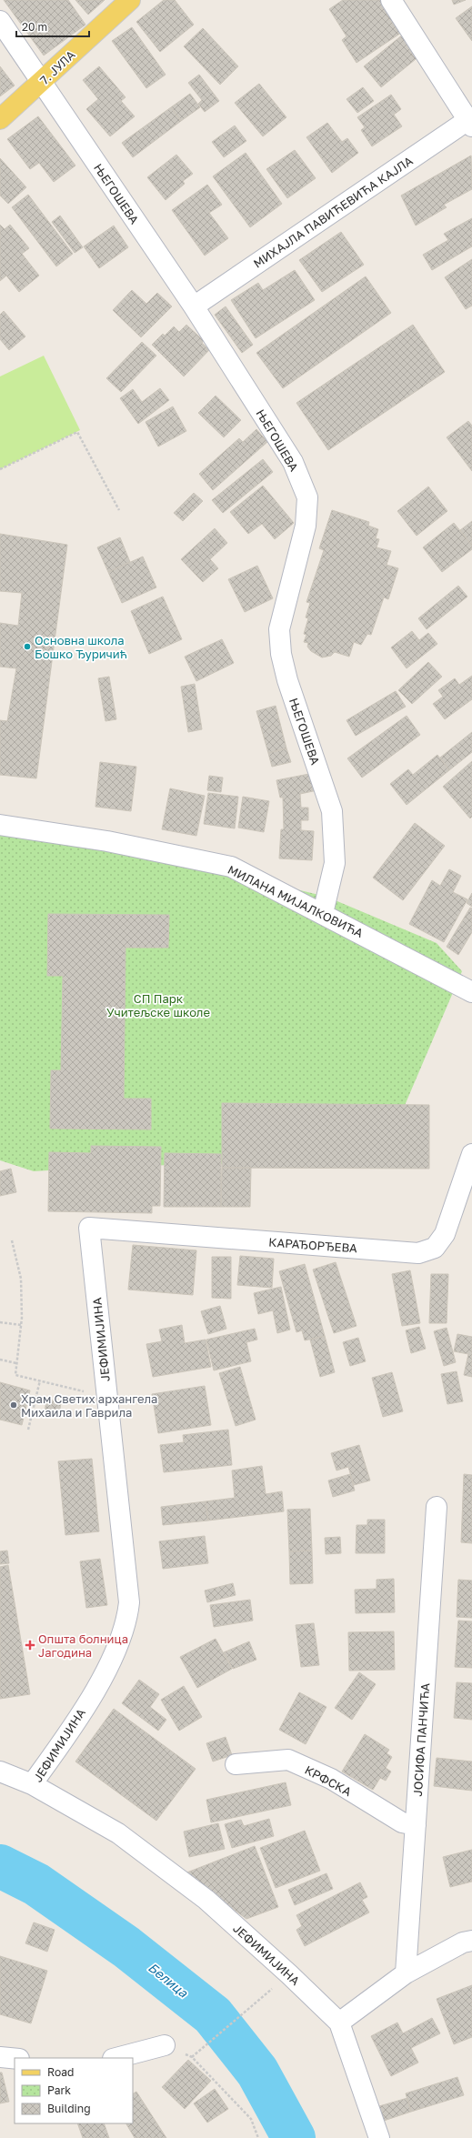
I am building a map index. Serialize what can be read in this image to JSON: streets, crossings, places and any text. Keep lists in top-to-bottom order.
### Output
{
  "streets": {
    "main road": ["7. ЈУЛА"],
    "street": [
      "ЊЕГОШЕВА",
      "МИХАЈЛА ПАВИЋЕВИЋА КАЈЛА",
      "МИЛАНА МИЈАЛКОВИЋА",
      "КАРАЂОРЂЕВА",
      "ЈЕФИМИЈИНА",
      "ЈОСИФА ПАНЧИЋА",
      "КРФСКА"
    ]
  },
  "crossings": [
    ["7. ЈУЛА", "ЊЕГОШЕВА"],
    ["ЊЕГОШЕВА", "МИХАЈЛА ПАВИЋЕВИЋА КАЈЛА"],
    ["ЊЕГОШЕВА", "МИЛАНА МИЈАЛКОВИЋА"],
    ["КАРАЂОРЂЕВА", "ЈЕФИМИЈИНА"],
    ["ЈОСИФА ПАНЧИЋА", "КРФСКА"]
  ],
  "water": ["Белица"],
  "parks": ["СП Парк Учитељске школе"],
  "places": {
    "other": ["Основна школа Бошко Ђуричић", "Храм Светих архангела Михаила и Гаврила"],
    "health": ["Општа болница Јагодина"]
  },
  "legend": ["Road", "Park", "Building"],
  "scale_bar": "20 m"
}
